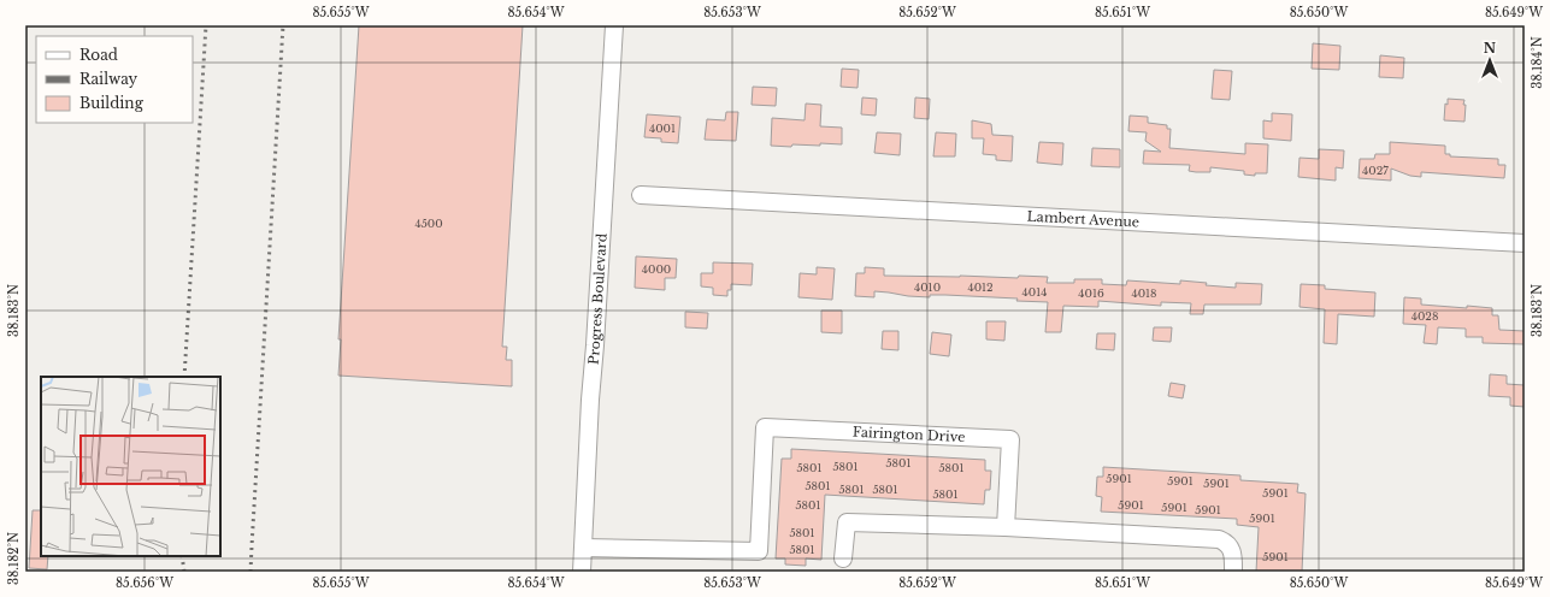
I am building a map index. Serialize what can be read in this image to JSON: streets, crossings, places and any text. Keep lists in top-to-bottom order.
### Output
{
  "streets": {
    "street": ["Lambert Avenue", "Progress Boulevard", "Fairington Drive"]
  },
  "crossings": [
    ["Progress Boulevard", "Fairington Drive"]
  ],
  "house_numbers": [
    "4001",
    "4027",
    "4500",
    "4000",
    "4010",
    "4012",
    "4014",
    "4016",
    "4018",
    "4028",
    "5801",
    "5801",
    "5801",
    "5801",
    "5901",
    "5901",
    "5901",
    "5801",
    "5801",
    "5801",
    "5901",
    "5801",
    "5801",
    "5901",
    "5901",
    "5901",
    "5901",
    "5801",
    "5801",
    "5901"
  ],
  "legend": ["Road", "Railway", "Building"],
  "north": "top",
  "coordinates": [
    "85.655°W",
    "85.654°W",
    "85.653°W",
    "85.652°W",
    "85.651°W",
    "85.650°W",
    "85.649°W",
    "38.184°N",
    "38.183°N",
    "38.182°N",
    "85.656°W"
  ]
}
